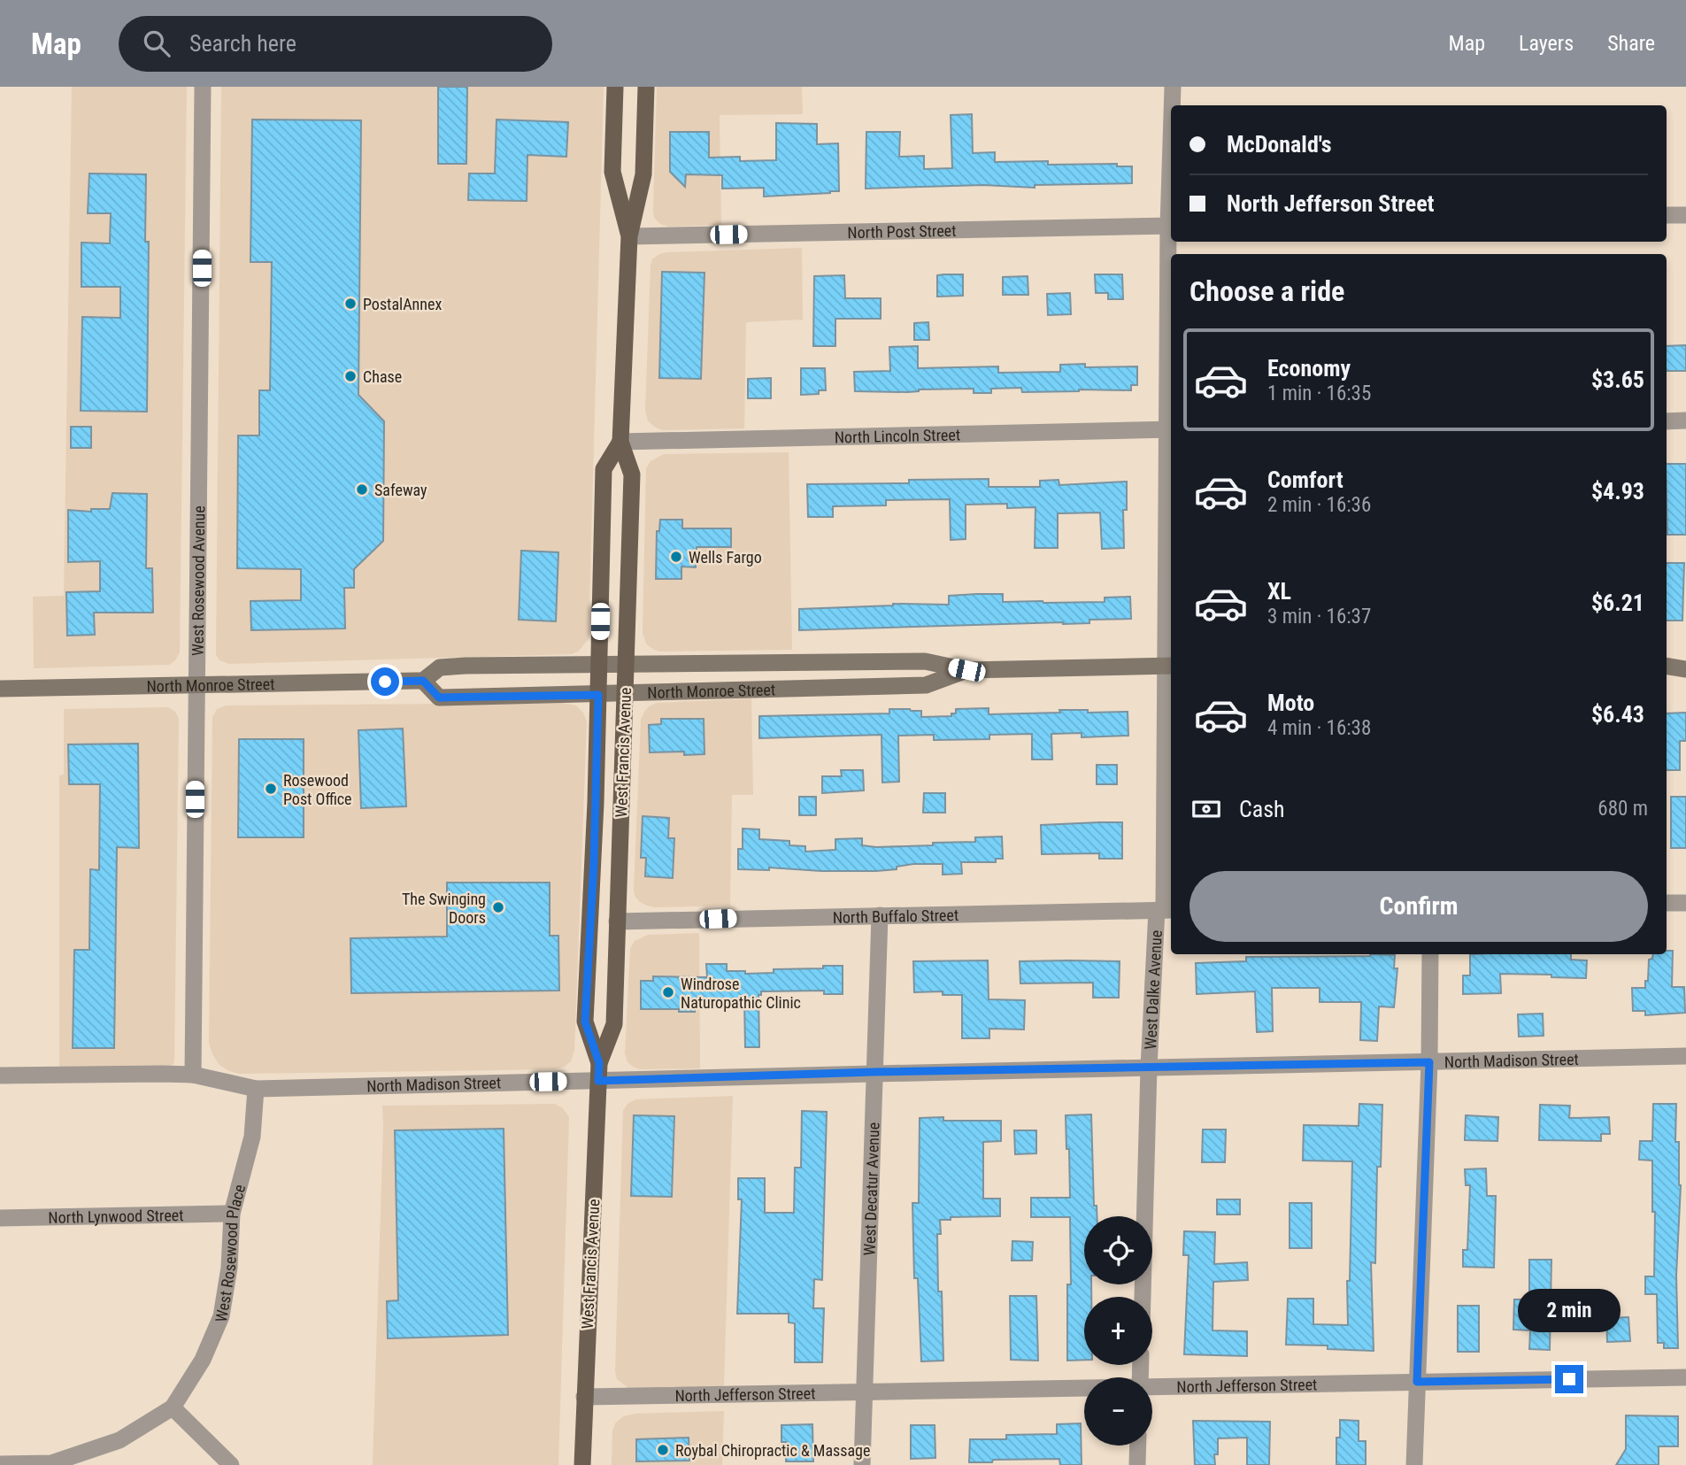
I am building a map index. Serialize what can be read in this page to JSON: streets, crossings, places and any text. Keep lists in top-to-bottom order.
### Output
{
  "streets": {
    "main road": ["North Monroe Street", "West Francis Avenue"],
    "street": [
      "North Post Street",
      "North Lincoln Street",
      "West Rosewood Avenue",
      "North Buffalo Street",
      "West Dalke Avenue",
      "North Madison Street",
      "West Decatur Avenue",
      "North Lynwood Street",
      "West Rosewood Place",
      "North Jefferson Street"
    ]
  },
  "crossings": [
    ["North Post Street", "West Francis Avenue"],
    ["North Post Street", "West Dalke Avenue"],
    ["North Lincoln Street", "West Francis Avenue"],
    ["North Lincoln Street", "West Dalke Avenue"],
    ["West Rosewood Avenue", "North Monroe Street"],
    ["West Rosewood Avenue", "North Madison Street"],
    ["North Monroe Street", "West Francis Avenue"],
    ["North Monroe Street", "West Dalke Avenue"],
    ["West Francis Avenue", "North Buffalo Street"],
    ["West Francis Avenue", "North Madison Street"],
    ["West Francis Avenue", "North Jefferson Street"],
    ["North Buffalo Street", "West Dalke Avenue"],
    ["North Buffalo Street", "West Decatur Avenue"],
    ["West Dalke Avenue", "North Madison Street"],
    ["North Madison Street", "West Decatur Avenue"],
    ["North Madison Street", "West Rosewood Place"],
    ["West Decatur Avenue", "North Jefferson Street"],
    ["North Lynwood Street", "West Rosewood Place"]
  ],
  "places": [
    "PostalAnnex",
    "Chase",
    "Safeway",
    "Wells Fargo",
    "Rosewood Post Office",
    "The Swinging Doors",
    "Windrose Naturopathic Clinic",
    "Roybal Chiropractic & Massage"
  ],
  "page": {
    "header": "Map",
    "search": "Search here",
    "nav": ["Map", "Layers", "Share"],
    "banner": ["McDonald's", "North Jefferson Street"],
    "heading": "Choose a ride",
    "list": [
      {
        "name": "Economy",
        "note": "1 min · 16:35",
        "value": "$3.65"
      },
      {
        "name": "Comfort",
        "note": "2 min · 16:36",
        "value": "$4.93"
      },
      {
        "name": "XL",
        "note": "3 min · 16:37",
        "value": "$6.21"
      },
      {
        "name": "Moto",
        "note": "4 min · 16:38",
        "value": "$6.43"
      }
    ],
    "pay": ["Cash", "680 m"],
    "buttons": "Confirm",
    "map_buttons": ["+", "−"],
    "bubble": "2 min"
  }
}
